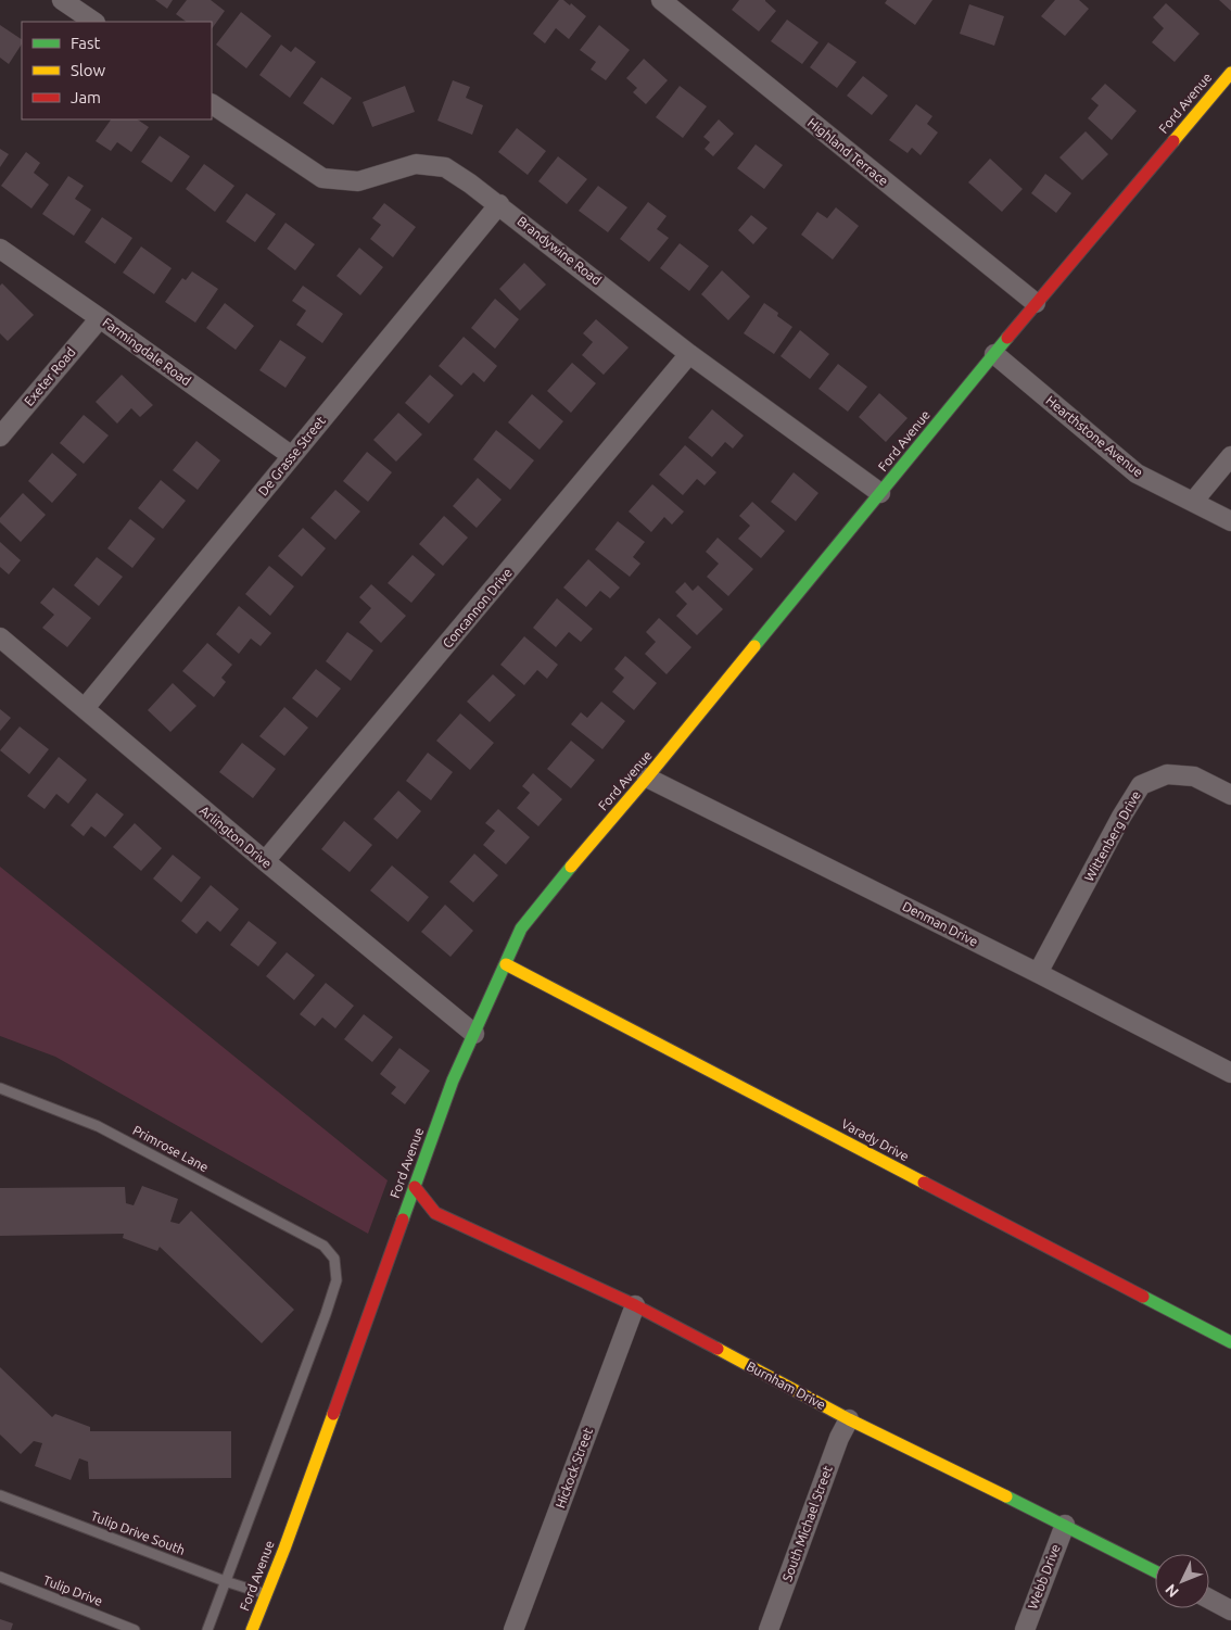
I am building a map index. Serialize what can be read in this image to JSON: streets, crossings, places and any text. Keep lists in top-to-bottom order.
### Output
{
  "streets": {
    "street": [
      "Ford Avenue",
      "Highland Terrace",
      "Brandywine Road",
      "Farmingdale Road",
      "Exeter Road",
      "Hearthstone Avenue",
      "De Grasse Street",
      "Concannon Drive",
      "Wittenberg Drive",
      "Arlington Drive",
      "Denman Drive",
      "Varady Drive",
      "Burnham Drive",
      "Hickock Street",
      "South Michael Street",
      "Webb Drive"
    ],
    "lane": ["Primrose Lane", "Tulip Drive South", "Tulip Drive"]
  },
  "crossings": [
    ["Ford Avenue", "Highland Terrace"],
    ["Ford Avenue", "Brandywine Road"],
    ["Ford Avenue", "Hearthstone Avenue"],
    ["Ford Avenue", "Arlington Drive"],
    ["Ford Avenue", "Denman Drive"],
    ["Ford Avenue", "Varady Drive"],
    ["Ford Avenue", "Burnham Drive"],
    ["Ford Avenue", "Tulip Drive South"],
    ["Brandywine Road", "De Grasse Street"],
    ["Brandywine Road", "Concannon Drive"],
    ["Farmingdale Road", "Exeter Road"],
    ["Farmingdale Road", "De Grasse Street"],
    ["De Grasse Street", "Arlington Drive"],
    ["Concannon Drive", "Arlington Drive"],
    ["Wittenberg Drive", "Denman Drive"],
    ["Primrose Lane", "Tulip Drive South"],
    ["Burnham Drive", "Hickock Street"],
    ["Burnham Drive", "South Michael Street"],
    ["Burnham Drive", "Webb Drive"]
  ],
  "legend": ["Fast", "Slow", "Jam"],
  "north": "bottom left"
}
